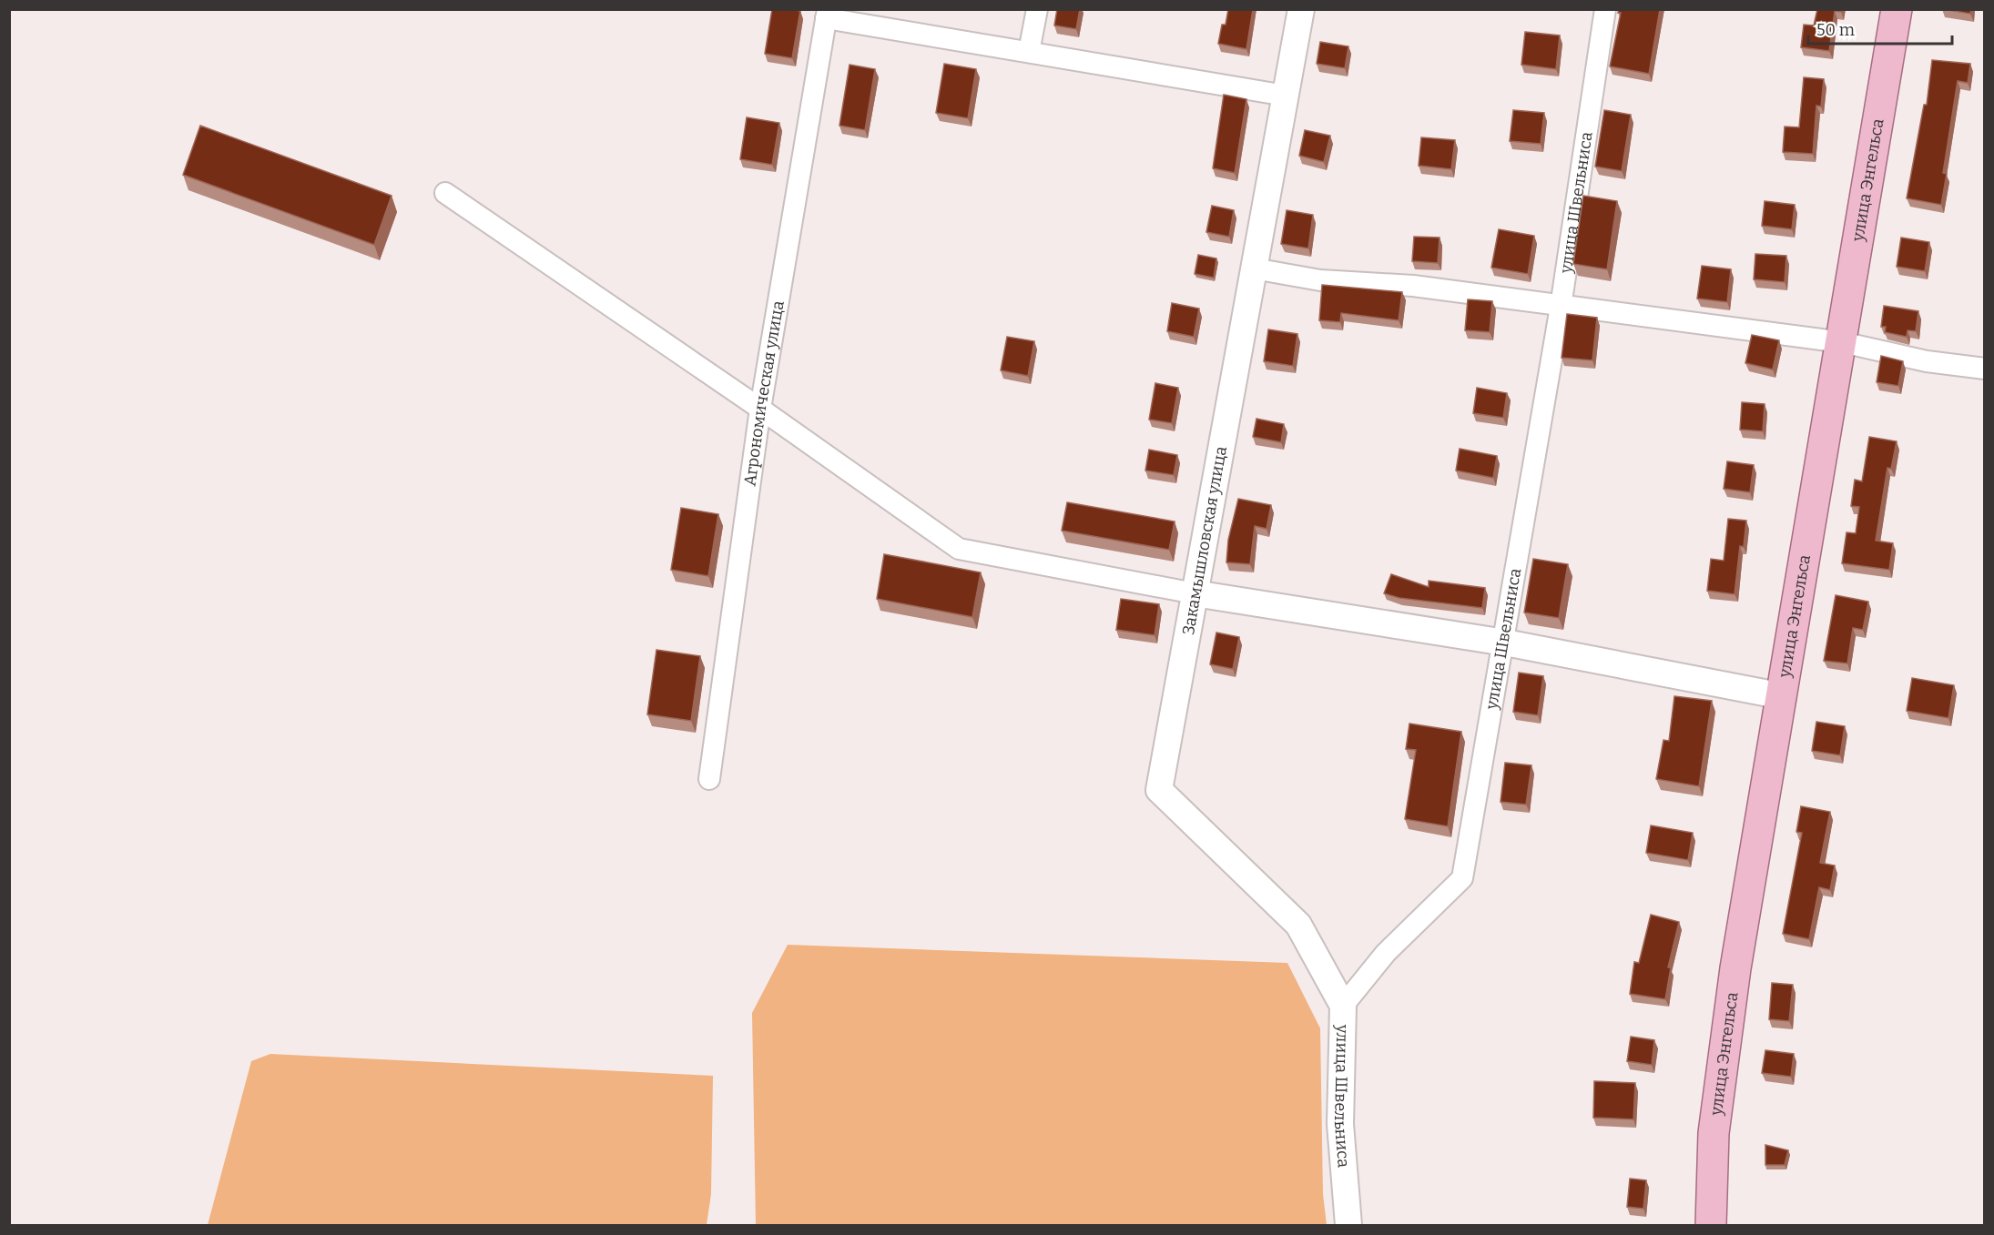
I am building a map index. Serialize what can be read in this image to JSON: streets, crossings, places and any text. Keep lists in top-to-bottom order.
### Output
{
  "streets": {
    "main road": ["улица Энгельса"],
    "street": ["улица Швельниса", "Агрономическая улица", "Закамышловская улица"]
  },
  "crossings": [
    ["улица Швельниса", "Закамышловская улица"]
  ],
  "scale_bar": "50 m"
}
